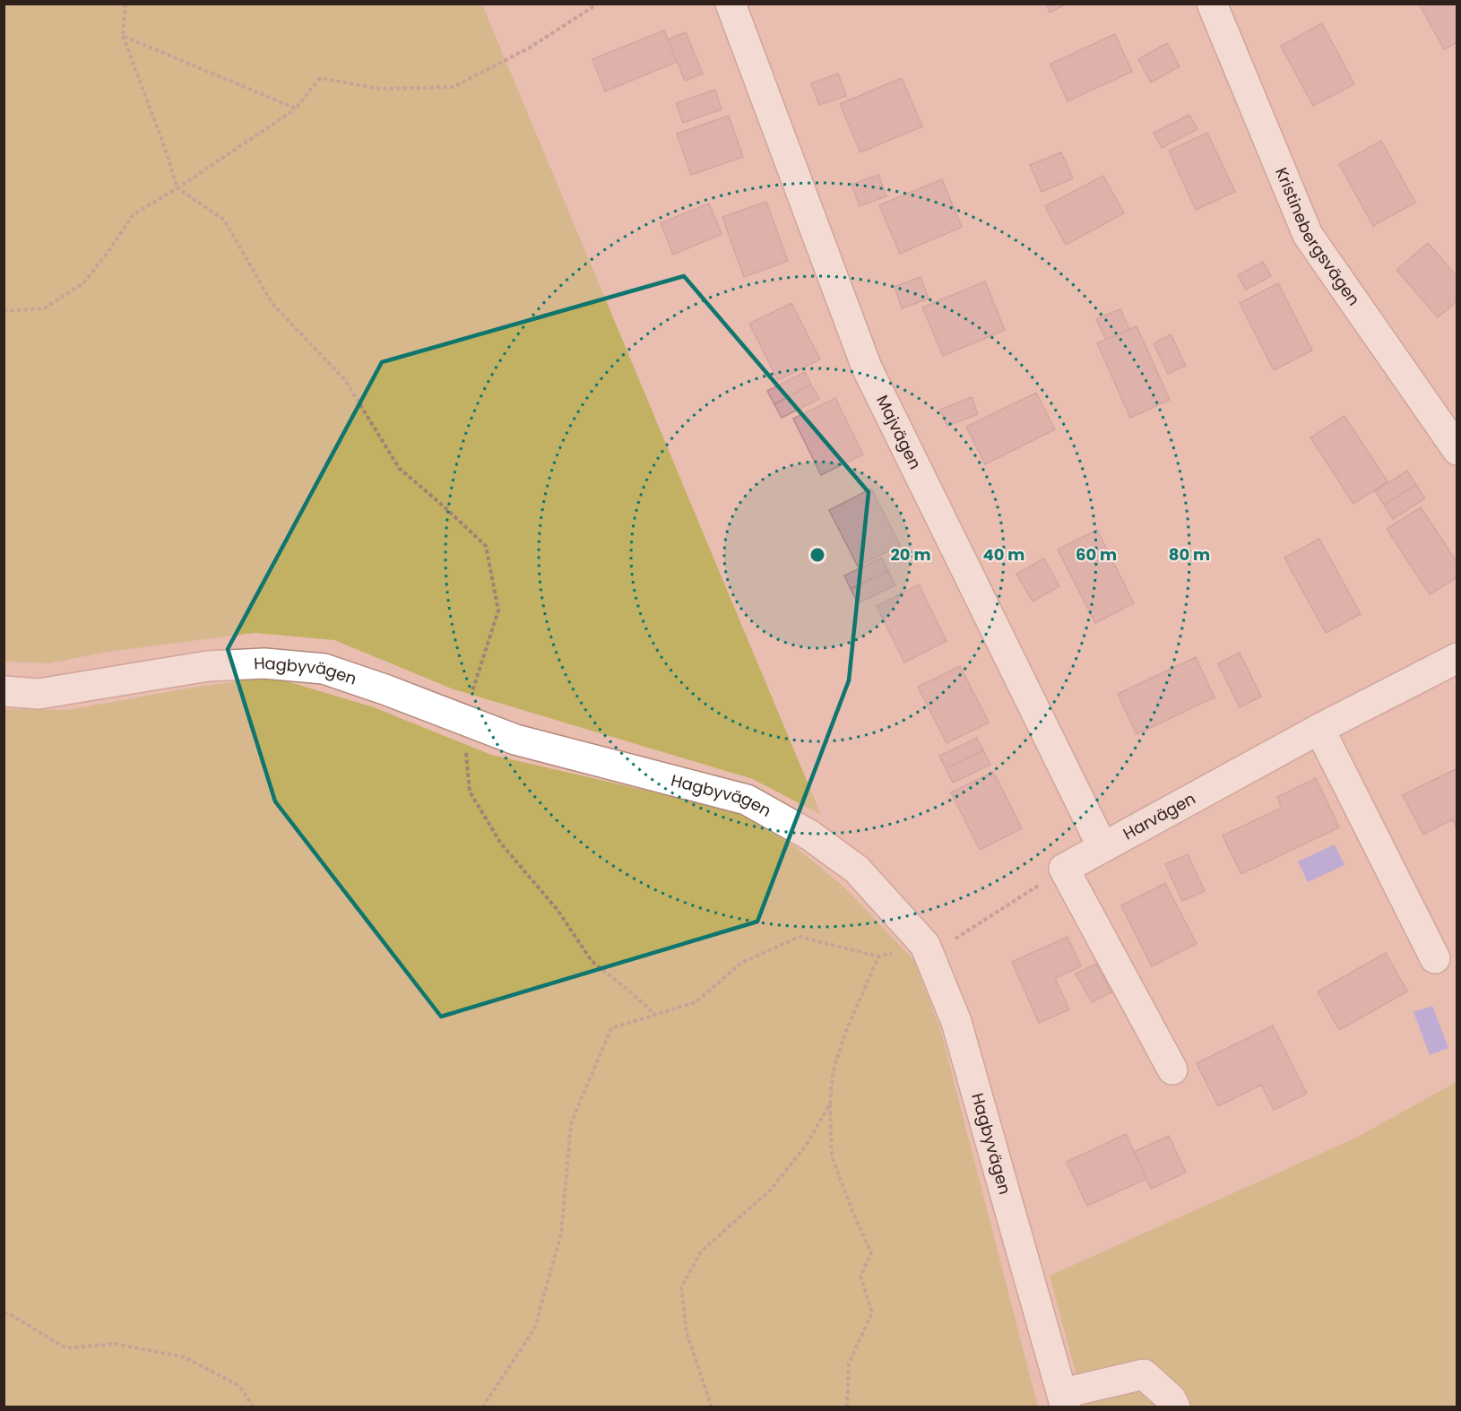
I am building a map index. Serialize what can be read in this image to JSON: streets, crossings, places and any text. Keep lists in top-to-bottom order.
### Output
{
  "streets": {
    "street": [
      "Kristinebergsvägen",
      "Majvägen",
      "Hagbyvägen",
      "Harvägen"
    ]
  },
  "crossings": [
    ["Majvägen", "Harvägen"]
  ],
  "rings": [
    "20 m",
    "40 m",
    "60 m",
    "80 m"
  ]
}
